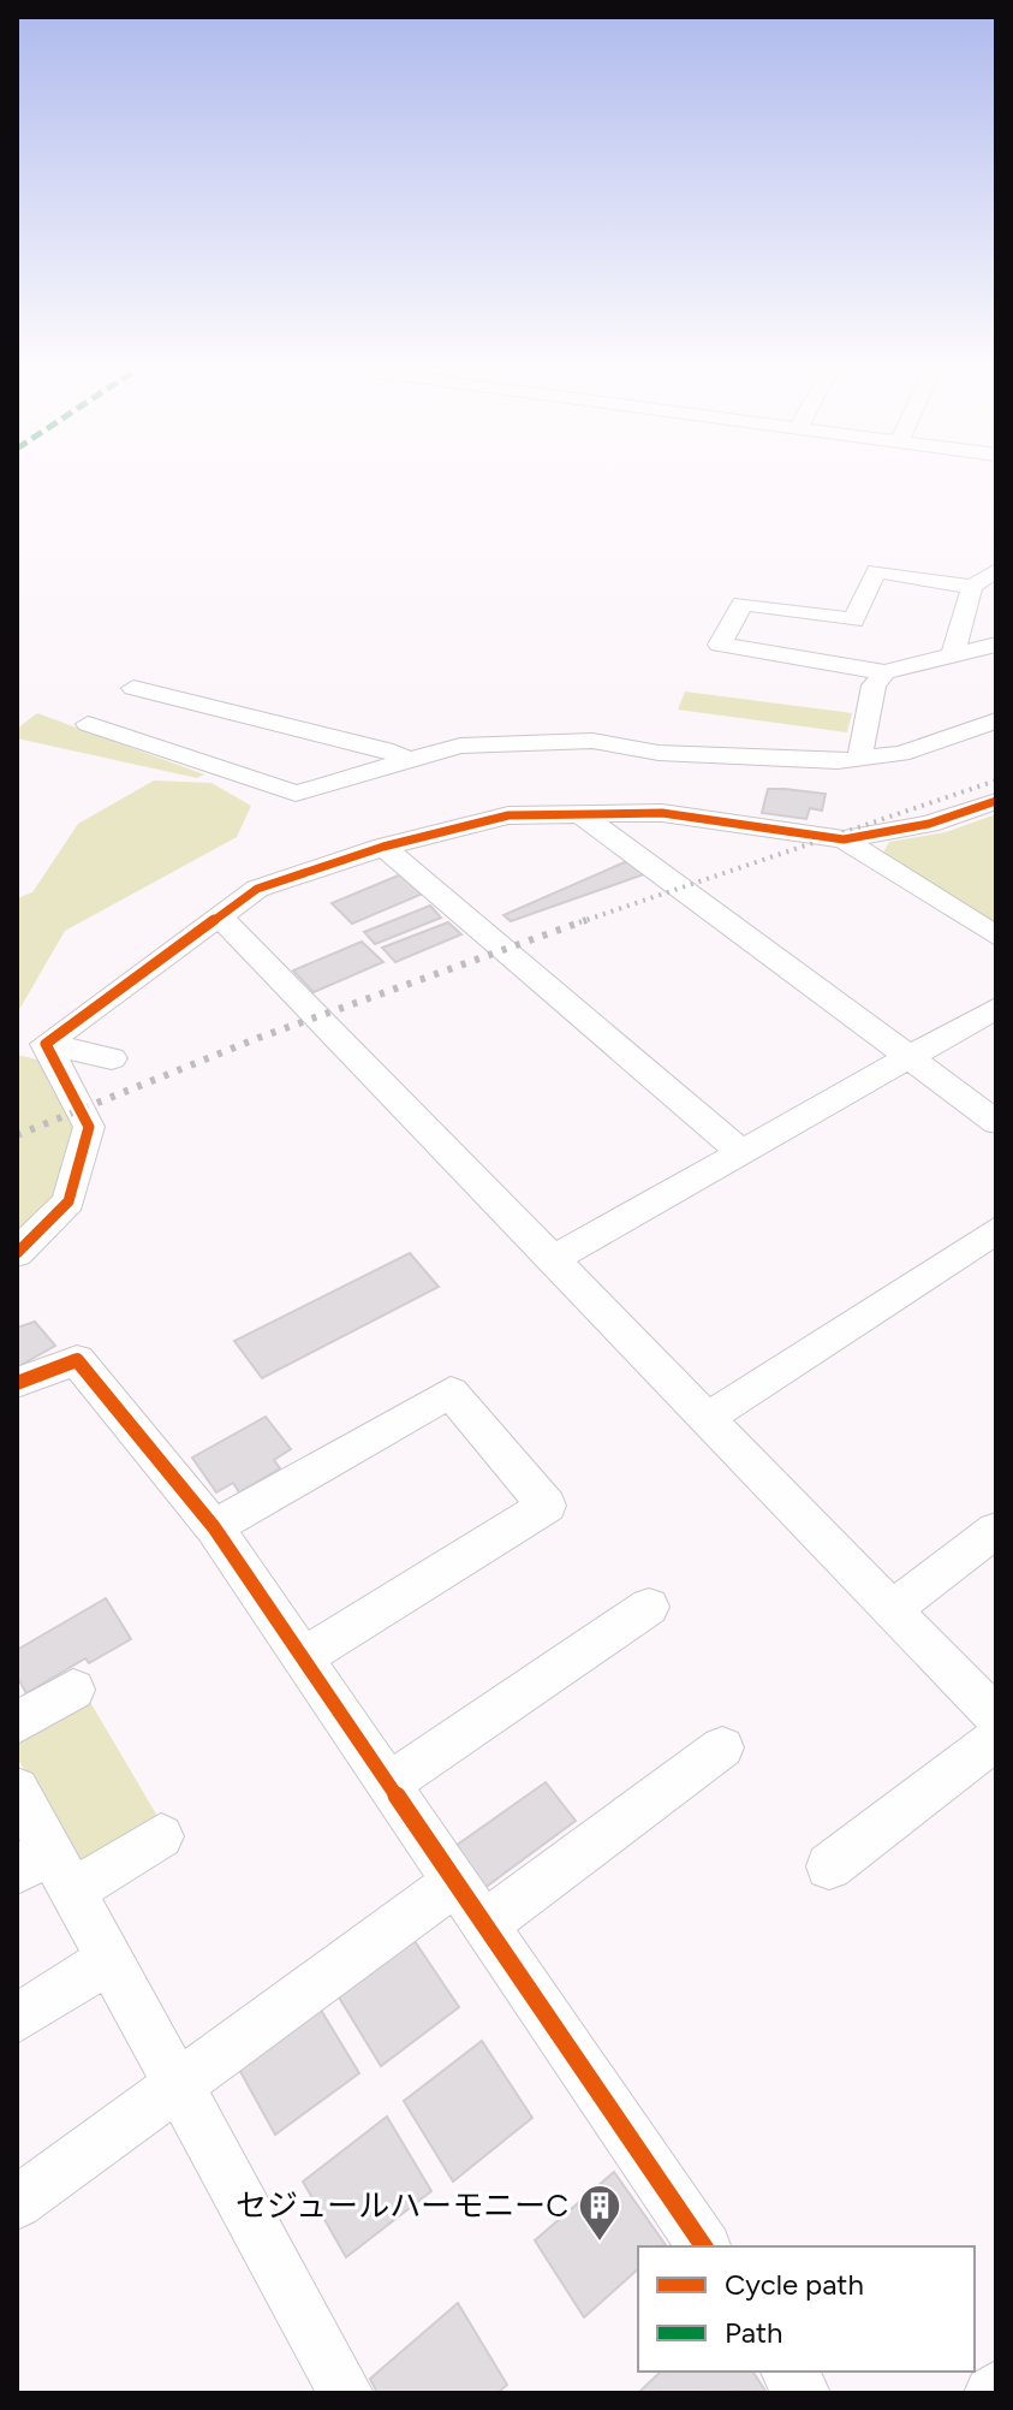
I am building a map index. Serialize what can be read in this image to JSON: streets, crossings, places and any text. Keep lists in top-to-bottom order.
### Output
{
  "places": {
    "building": ["セジュールハーモニーC"]
  },
  "legend": ["Cycle path", "Path"]
}
